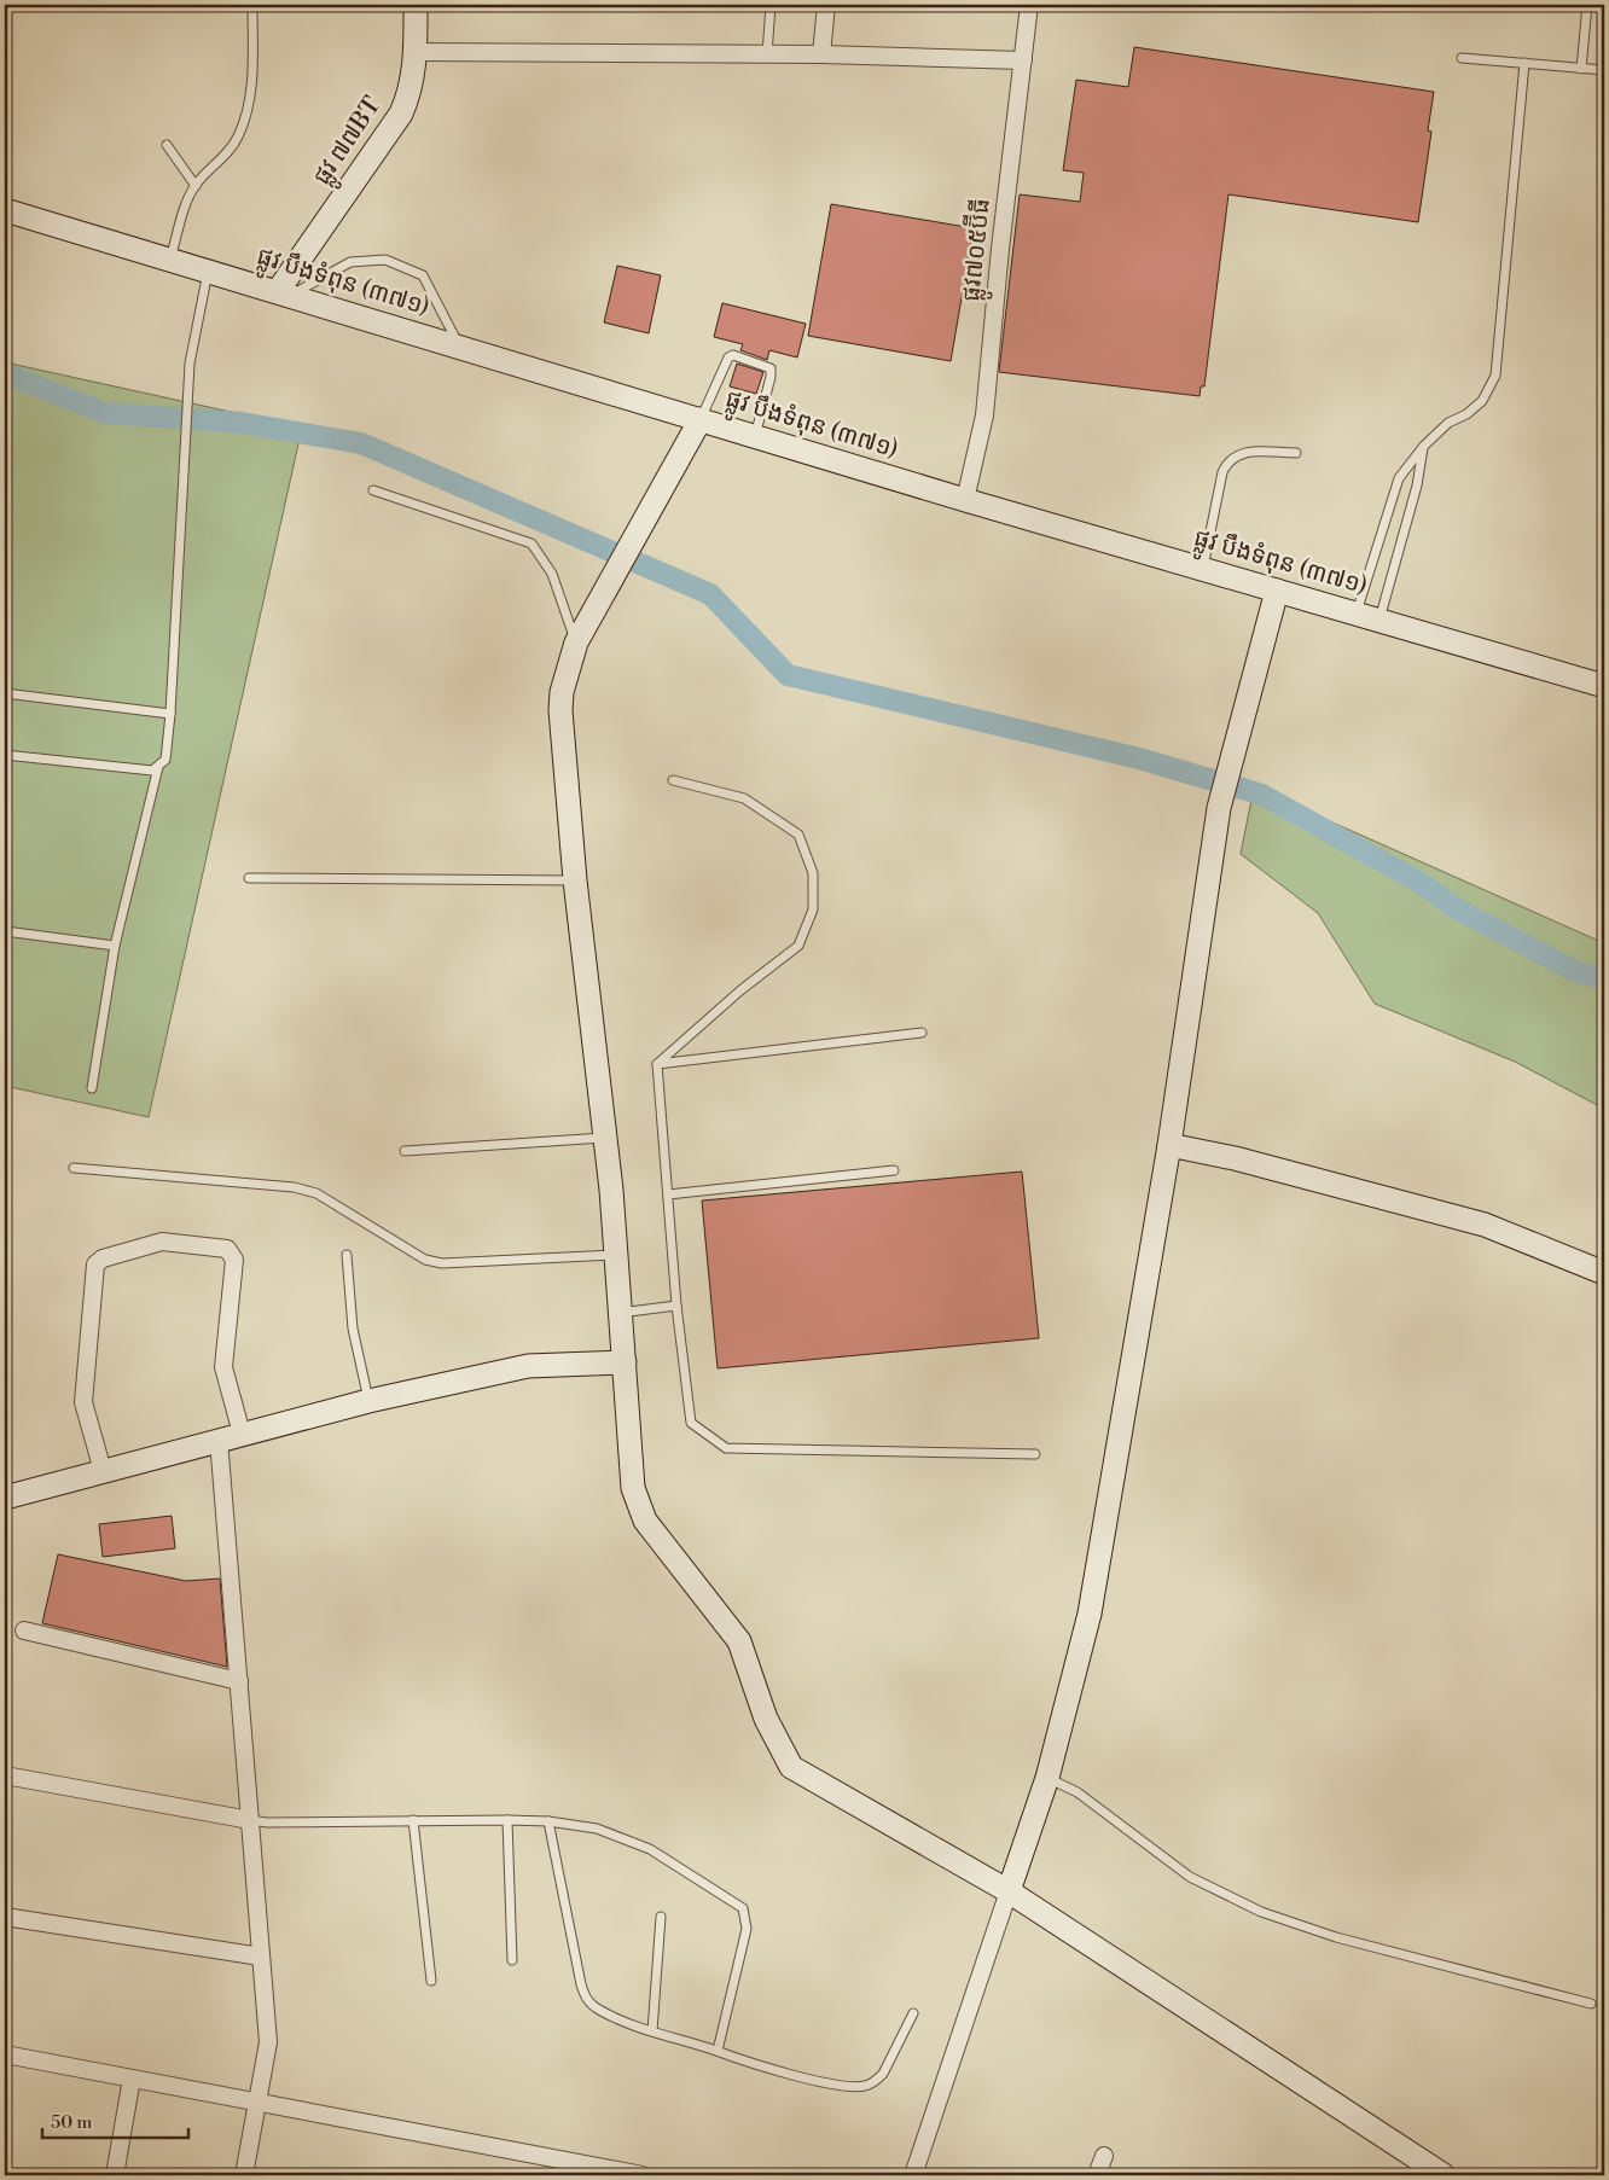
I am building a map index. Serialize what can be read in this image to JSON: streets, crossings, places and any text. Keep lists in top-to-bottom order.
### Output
{
  "streets": {
    "street": ["ផ្លូវ ៧៧BT", "ផ្លូវ៧០៥ប៊ីធី", "ផ្លូវ បឹងទំពុន (៣៧១)"]
  },
  "crossings": [
    ["ផ្លូវ ៧៧BT", "ផ្លូវ បឹងទំពុន (៣៧១)"],
    ["ផ្លូវ៧០៥ប៊ីធី", "ផ្លូវ បឹងទំពុន (៣៧១)"]
  ],
  "scale_bar": "50 m"
}
